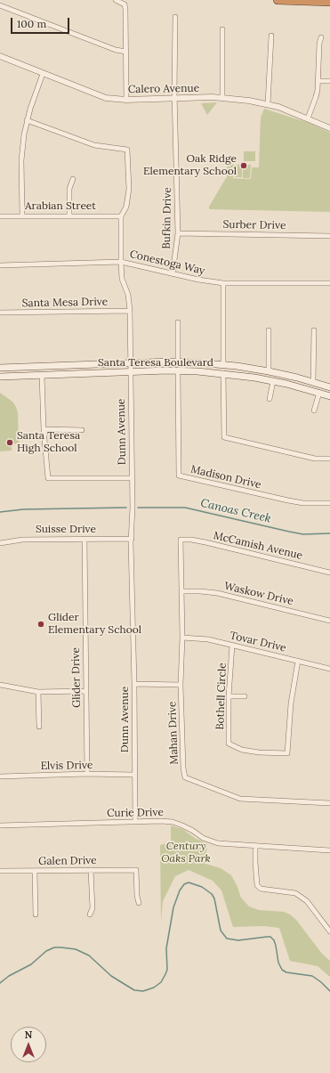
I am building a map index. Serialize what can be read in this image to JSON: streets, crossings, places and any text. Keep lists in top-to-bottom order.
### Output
{
  "streets": {
    "main road": ["Santa Teresa Boulevard"],
    "street": [
      "Calero Avenue",
      "Arabian Street",
      "Bufkin Drive",
      "Surber Drive",
      "Conestoga Way",
      "Santa Mesa Drive",
      "Dunn Avenue",
      "Madison Drive",
      "Suisse Drive",
      "McCamish Avenue",
      "Waskow Drive",
      "Tovar Drive",
      "Glider Drive",
      "Bothell Circle",
      "Mahan Drive",
      "Elvis Drive",
      "Curie Drive",
      "Galen Drive"
    ]
  },
  "crossings": [
    ["Calero Avenue", "Bufkin Drive"],
    ["Arabian Street", "Dunn Avenue"],
    ["Bufkin Drive", "Surber Drive"],
    ["Bufkin Drive", "Conestoga Way"],
    ["Conestoga Way", "Dunn Avenue"],
    ["Santa Mesa Drive", "Dunn Avenue"],
    ["Santa Teresa Boulevard", "Dunn Avenue"],
    ["Santa Teresa Boulevard", "Madison Drive"],
    ["Dunn Avenue", "Suisse Drive"],
    ["Dunn Avenue", "Elvis Drive"],
    ["Dunn Avenue", "Curie Drive"],
    ["Suisse Drive", "Glider Drive"],
    ["McCamish Avenue", "Mahan Drive"],
    ["Waskow Drive", "Mahan Drive"],
    ["Tovar Drive", "Bothell Circle"],
    ["Tovar Drive", "Mahan Drive"],
    ["Glider Drive", "Elvis Drive"]
  ],
  "water": ["Canoas Creek"],
  "parks": ["Century Oaks Park"],
  "places": ["Oak Ridge Elementary School", "Santa Teresa High School", "Glider Elementary School"],
  "scale_bar": "100 m",
  "north": "top"
}
